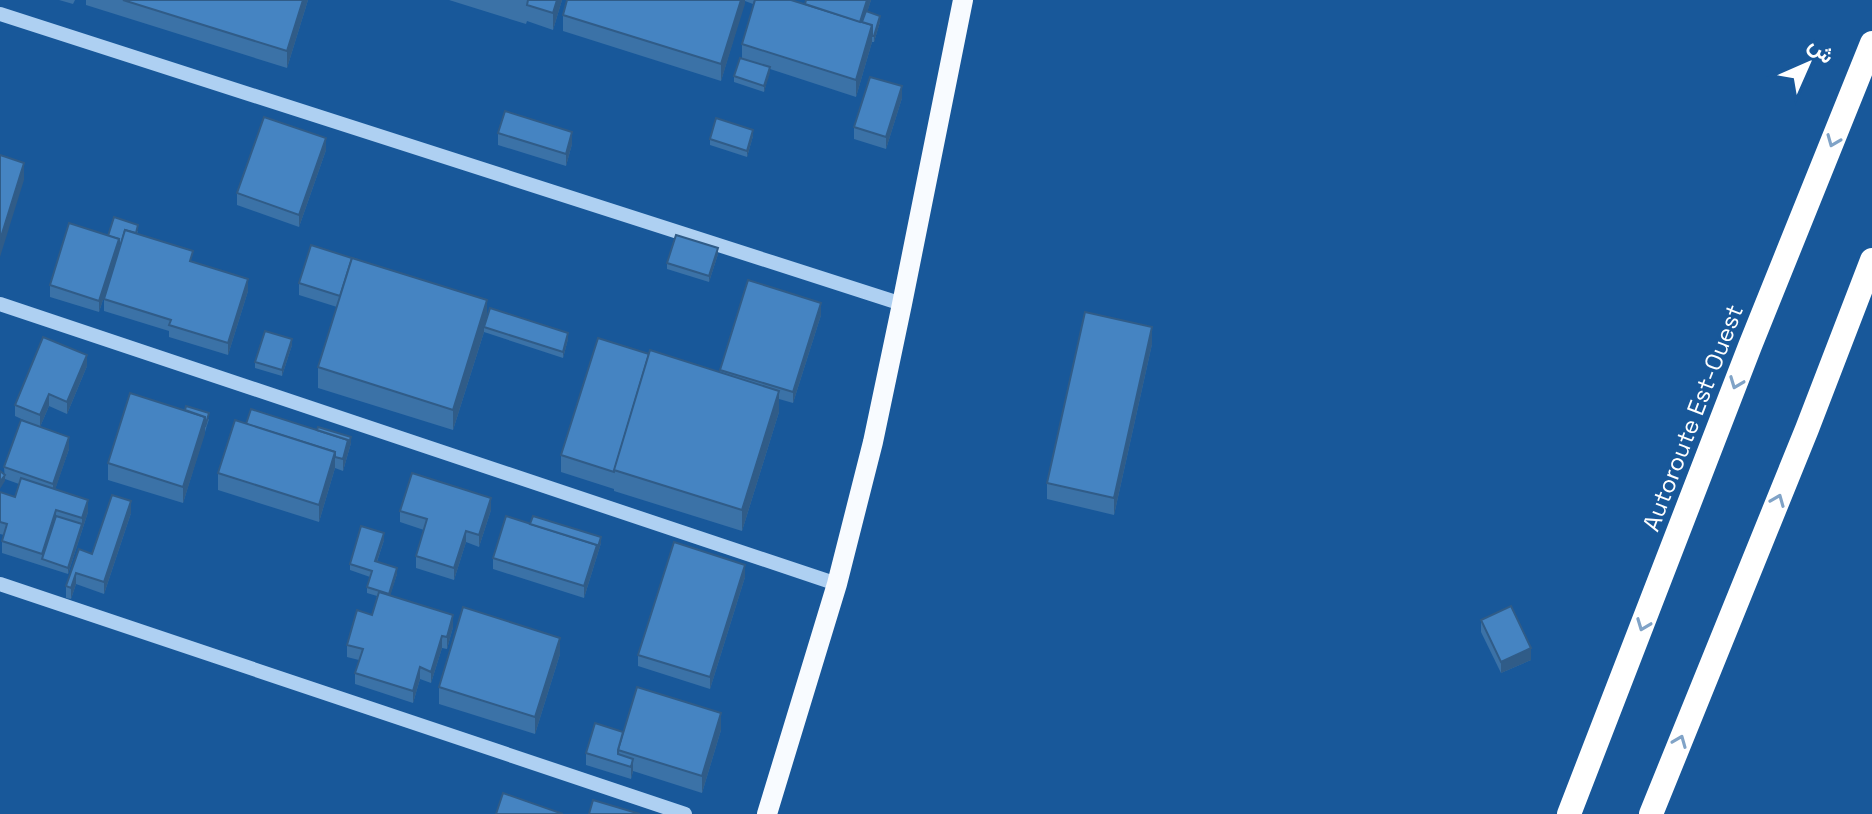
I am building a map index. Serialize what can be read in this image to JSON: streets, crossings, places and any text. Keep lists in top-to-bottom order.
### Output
{
  "streets": {
    "highway": ["Autoroute Est-Ouest"]
  },
  "north": "top right"
}
